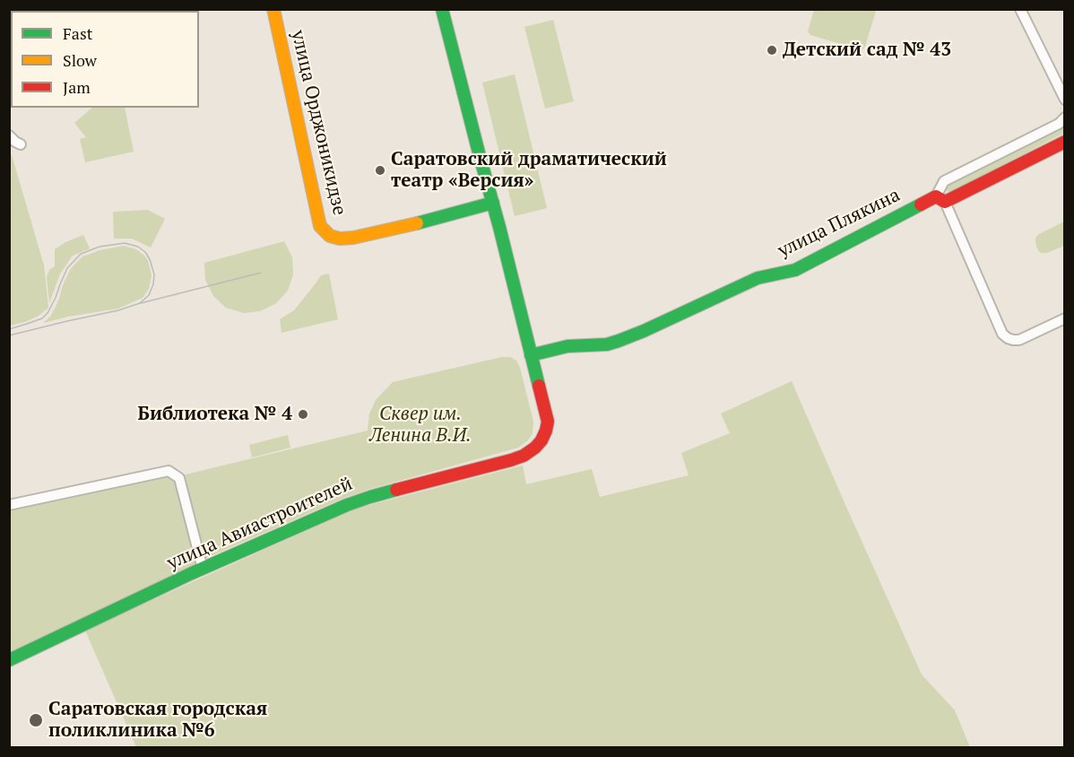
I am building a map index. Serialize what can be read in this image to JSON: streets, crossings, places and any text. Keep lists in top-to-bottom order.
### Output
{
  "streets": {
    "main road": ["улица Орджоникидзе", "улица Плякина", "улица Авиастроителей"]
  },
  "crossings": [
    ["улица Плякина", "улица Авиастроителей"]
  ],
  "parks": ["Сквер им. Ленина В.И."],
  "places": [
    "Детский сад № 43",
    "Саратовский драматический театр «Версия»",
    "Библиотека № 4",
    "Саратовская городская поликлиника №6"
  ],
  "legend": ["Fast", "Slow", "Jam"]
}
